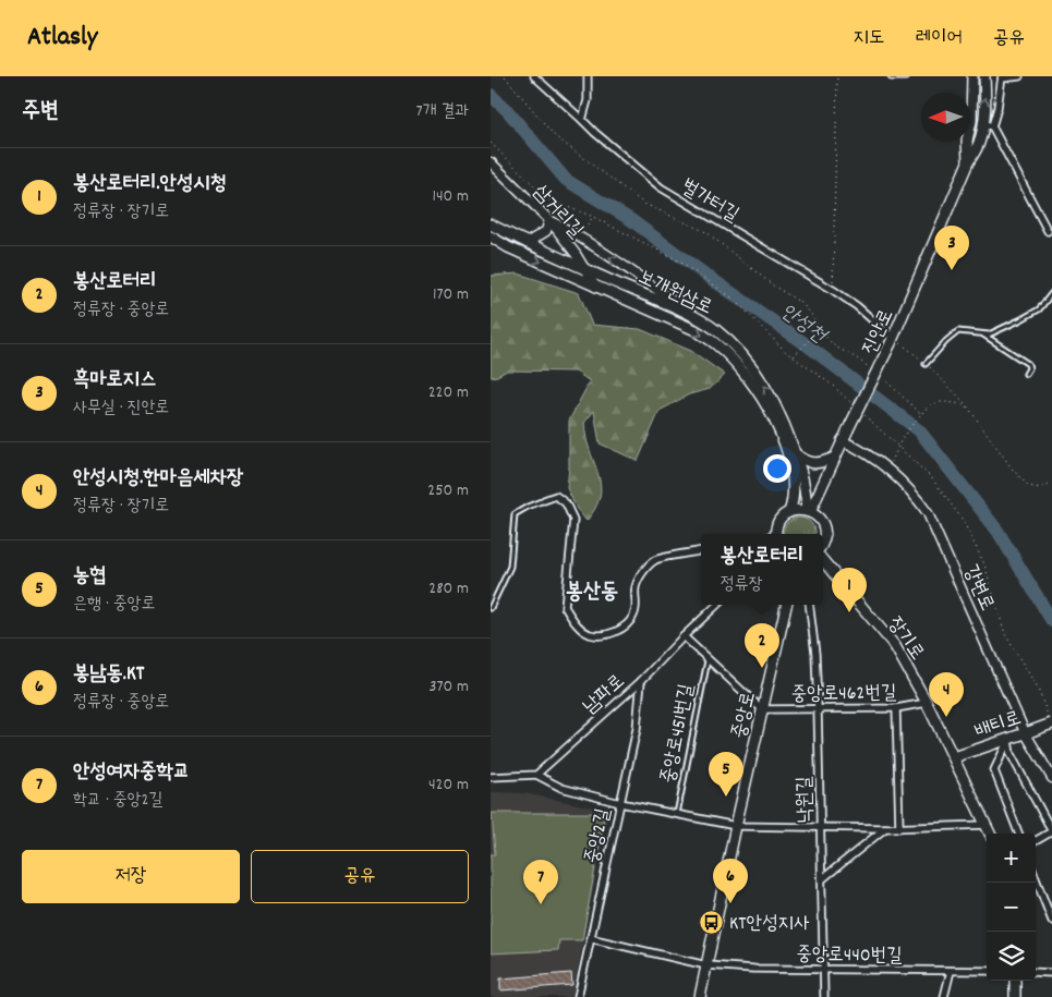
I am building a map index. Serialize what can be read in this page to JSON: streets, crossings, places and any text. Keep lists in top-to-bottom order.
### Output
{
  "streets": {
    "main road": [
      "보개원삼로",
      "진안로",
      "장기로",
      "중앙로",
      "배티로"
    ],
    "street": [
      "벌가터길",
      "삼거리길",
      "강변로",
      "중앙로462번길",
      "남파로",
      "낙원길",
      "중앙2길",
      "중앙로440번길"
    ],
    "lane": ["중앙로451번길"]
  },
  "crossings": [
    ["벌가터길", "진안로"],
    ["삼거리길", "보개원삼로"],
    ["보개원삼로", "진안로"],
    ["진안로", "강변로"],
    ["강변로", "배티로"],
    ["장기로", "중앙로462번길"],
    ["장기로", "배티로"],
    ["중앙로462번길", "중앙로"],
    ["중앙로462번길", "낙원길"],
    ["남파로", "중앙2길"],
    ["중앙로", "중앙로440번길"],
    ["낙원길", "중앙로440번길"],
    ["중앙2길", "중앙로440번길"]
  ],
  "districts": ["봉산동"],
  "water": ["안성천"],
  "places": {
    "bus stop": ["KT안성지사"]
  },
  "north": "left",
  "page": {
    "header": "Atlasly",
    "nav": ["지도", "레이어", "공유"],
    "heading": ["주변", "7개 결과"],
    "list": [
      {
        "mark": "1",
        "name": "봉산로터리.안성시청",
        "note": "정류장 · 장기로",
        "value": "140 m"
      },
      {
        "mark": "2",
        "name": "봉산로터리",
        "note": "정류장 · 중앙로",
        "value": "170 m"
      },
      {
        "mark": "3",
        "name": "흑마로지스",
        "note": "사무실 · 진안로",
        "value": "220 m"
      },
      {
        "mark": "4",
        "name": "안성시청.한마음세차장",
        "note": "정류장 · 장기로",
        "value": "250 m"
      },
      {
        "mark": "5",
        "name": "농협",
        "note": "은행 · 중앙로",
        "value": "280 m"
      },
      {
        "mark": "6",
        "name": "봉남동.KT",
        "note": "정류장 · 중앙로",
        "value": "370 m"
      },
      {
        "mark": "7",
        "name": "안성여자중학교",
        "note": "학교 · 중앙2길",
        "value": "420 m"
      }
    ],
    "pins": [
      "3",
      "1",
      "2",
      "4",
      "5",
      "6",
      "7"
    ],
    "popup": ["봉산로터리", "정류장"],
    "buttons": ["저장", "공유"],
    "map_buttons": ["+", "−"]
  }
}
